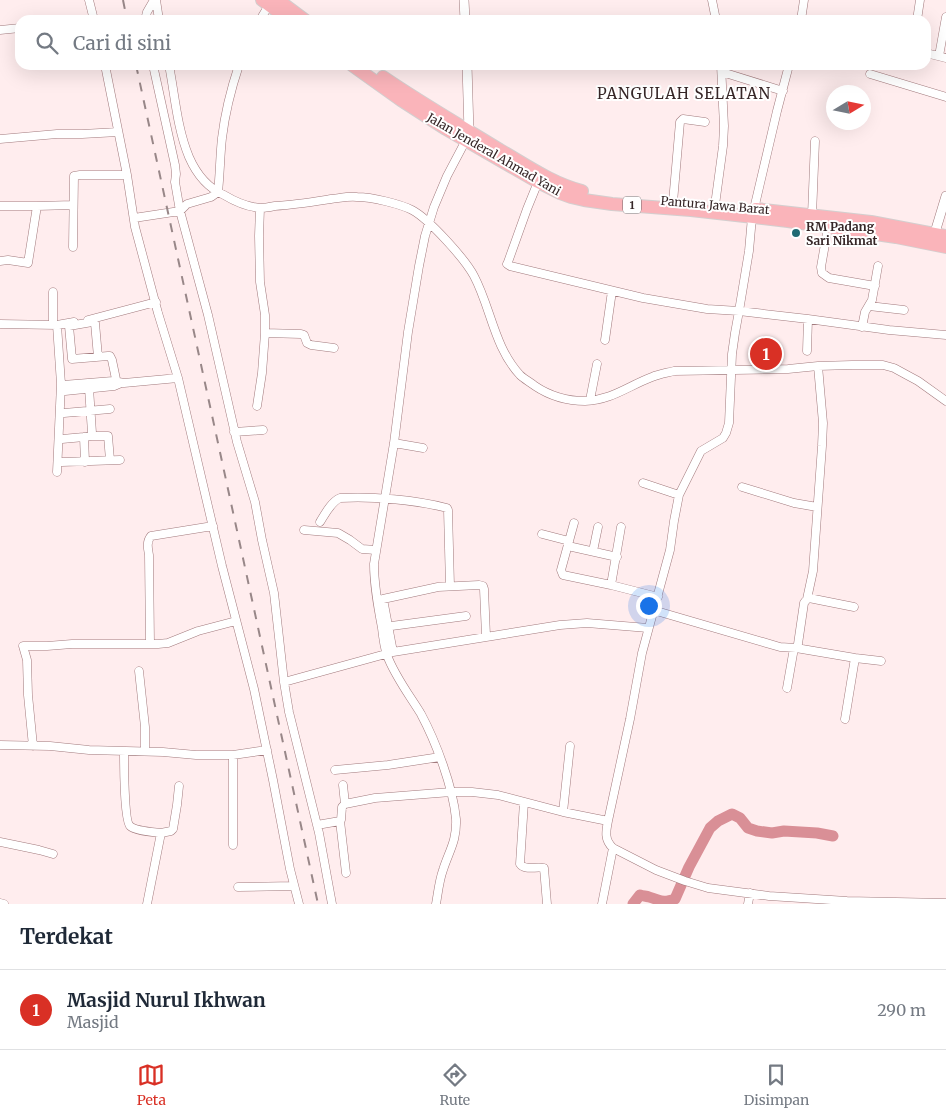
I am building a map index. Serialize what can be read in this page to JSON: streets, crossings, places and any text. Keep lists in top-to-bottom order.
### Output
{
  "streets": {
    "highway": ["Jalan Jenderal Ahmad Yani", "1", "Pantura Jawa Barat"]
  },
  "crossings": [
    ["Jalan Jenderal Ahmad Yani", "Pantura Jawa Barat"]
  ],
  "districts": ["PANGULAH SELATAN"],
  "places": ["RM Padang Sari Nikmat"],
  "north": "right",
  "page": {
    "search": "Cari di sini",
    "pins": "1",
    "heading": "Terdekat",
    "list": [
      {
        "mark": "1",
        "name": "Masjid Nurul Ikhwan",
        "note": "Masjid",
        "value": "290 m"
      }
    ],
    "nav": ["Peta", "Rute", "Disimpan"]
  }
}
